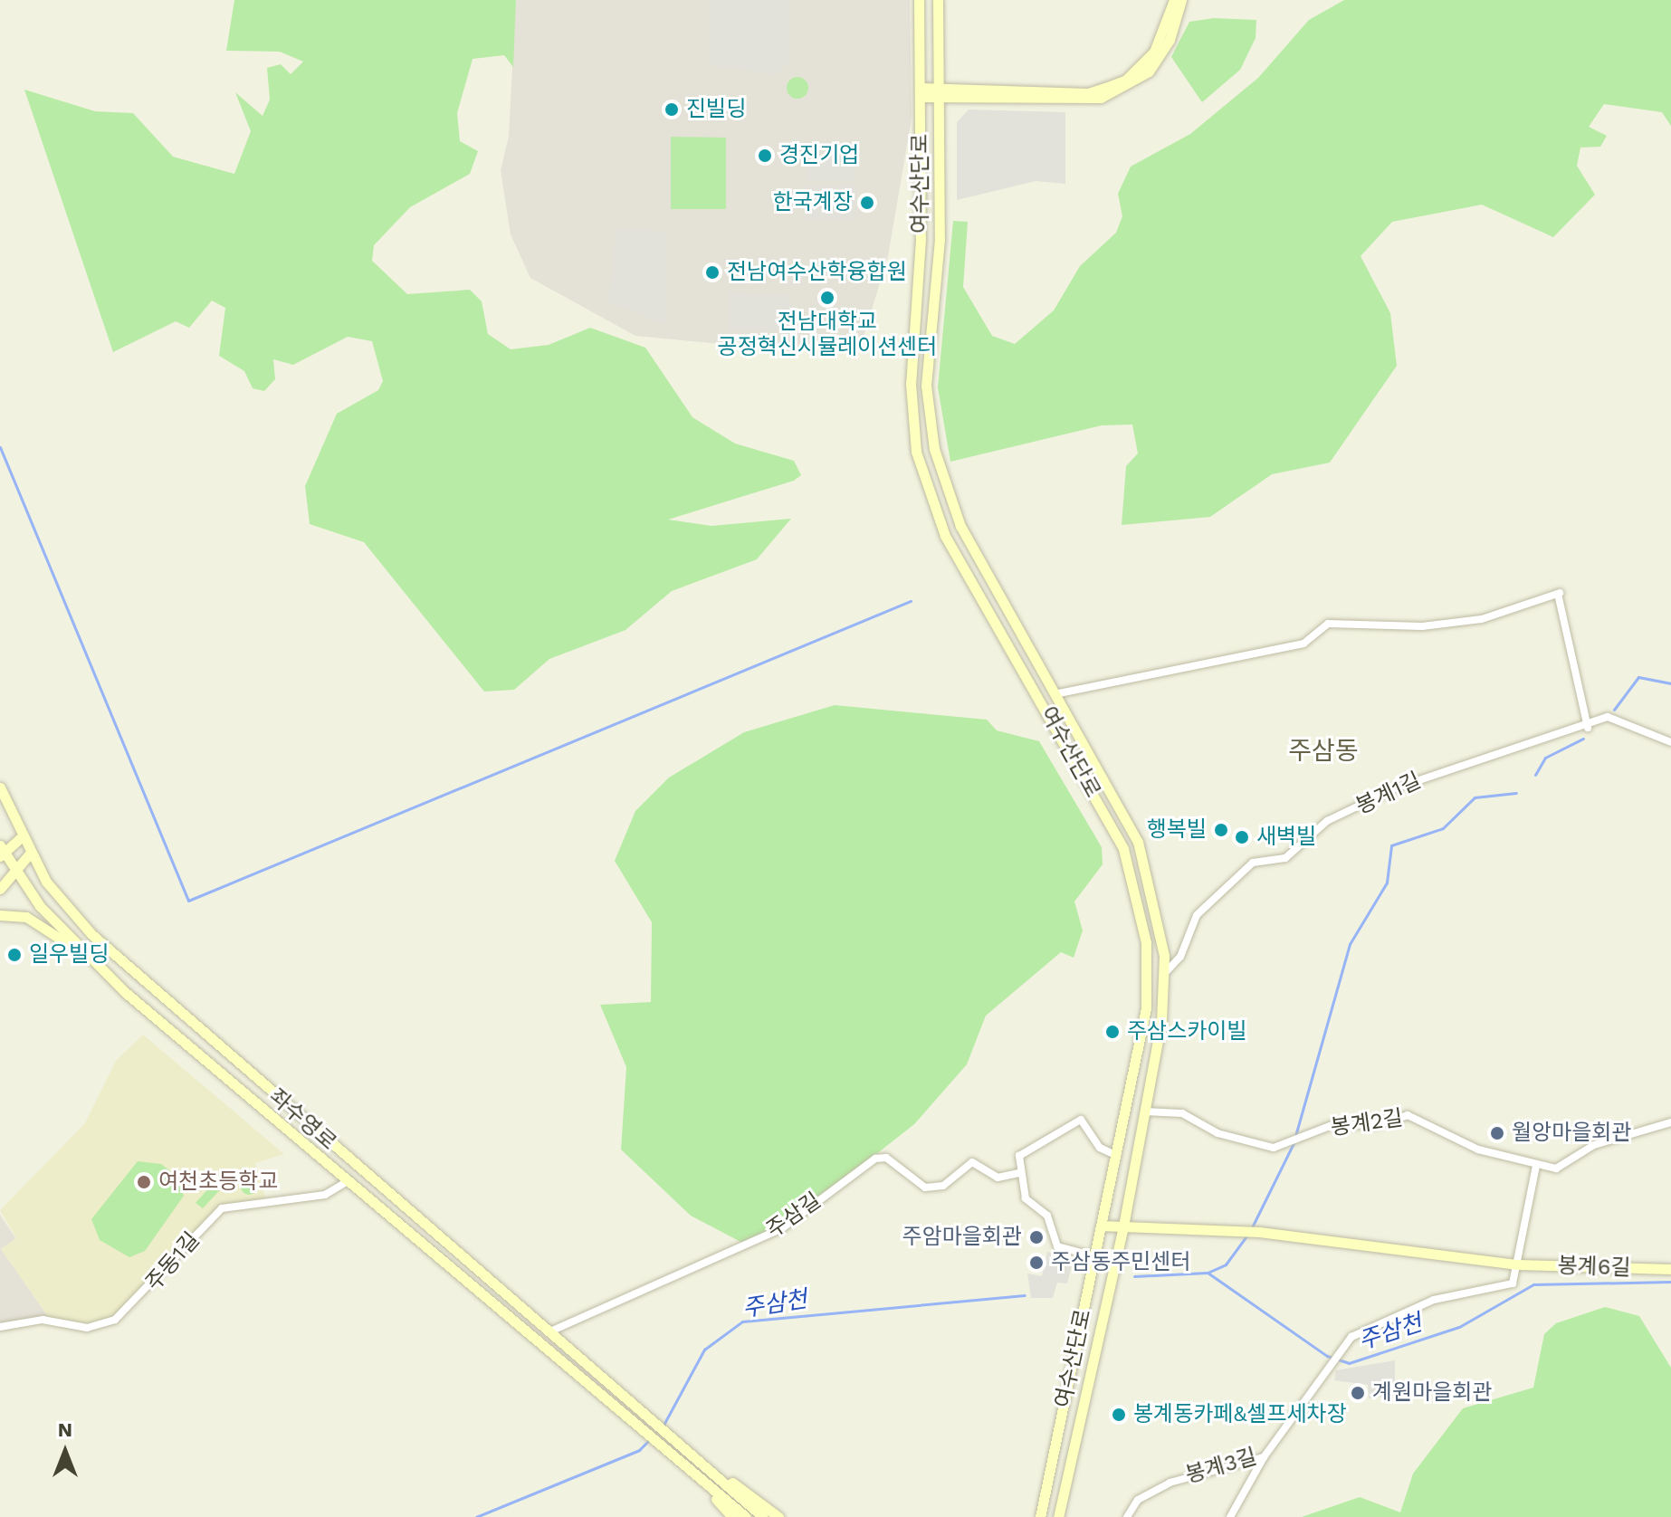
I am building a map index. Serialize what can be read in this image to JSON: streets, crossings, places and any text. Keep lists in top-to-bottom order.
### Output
{
  "streets": {
    "street": [
      "여수산단로",
      "봉계1길",
      "좌수영로",
      "봉계2길",
      "주삼길",
      "주동1길",
      "봉계6길",
      "봉계3길"
    ]
  },
  "crossings": [
    ["여수산단로", "봉계1길"],
    ["여수산단로", "봉계2길"],
    ["좌수영로", "주삼길"],
    ["좌수영로", "주동1길"],
    ["봉계6길", "봉계3길"]
  ],
  "districts": ["주삼동"],
  "water": ["주삼천"],
  "places": [
    "진빌딩",
    "경진기업",
    "한국계장",
    "전남여수산학융합원",
    "전남대학교 공정혁신시뮬레이션센터",
    "행복빌",
    "새벽빌",
    "일우빌딩",
    "주삼스카이빌",
    "월앙마을회관",
    "여천초등학교",
    "주암마을회관",
    "주삼동주민센터",
    "계원마을회관",
    "봉계동카페&셀프세차장"
  ],
  "north": "top"
}
